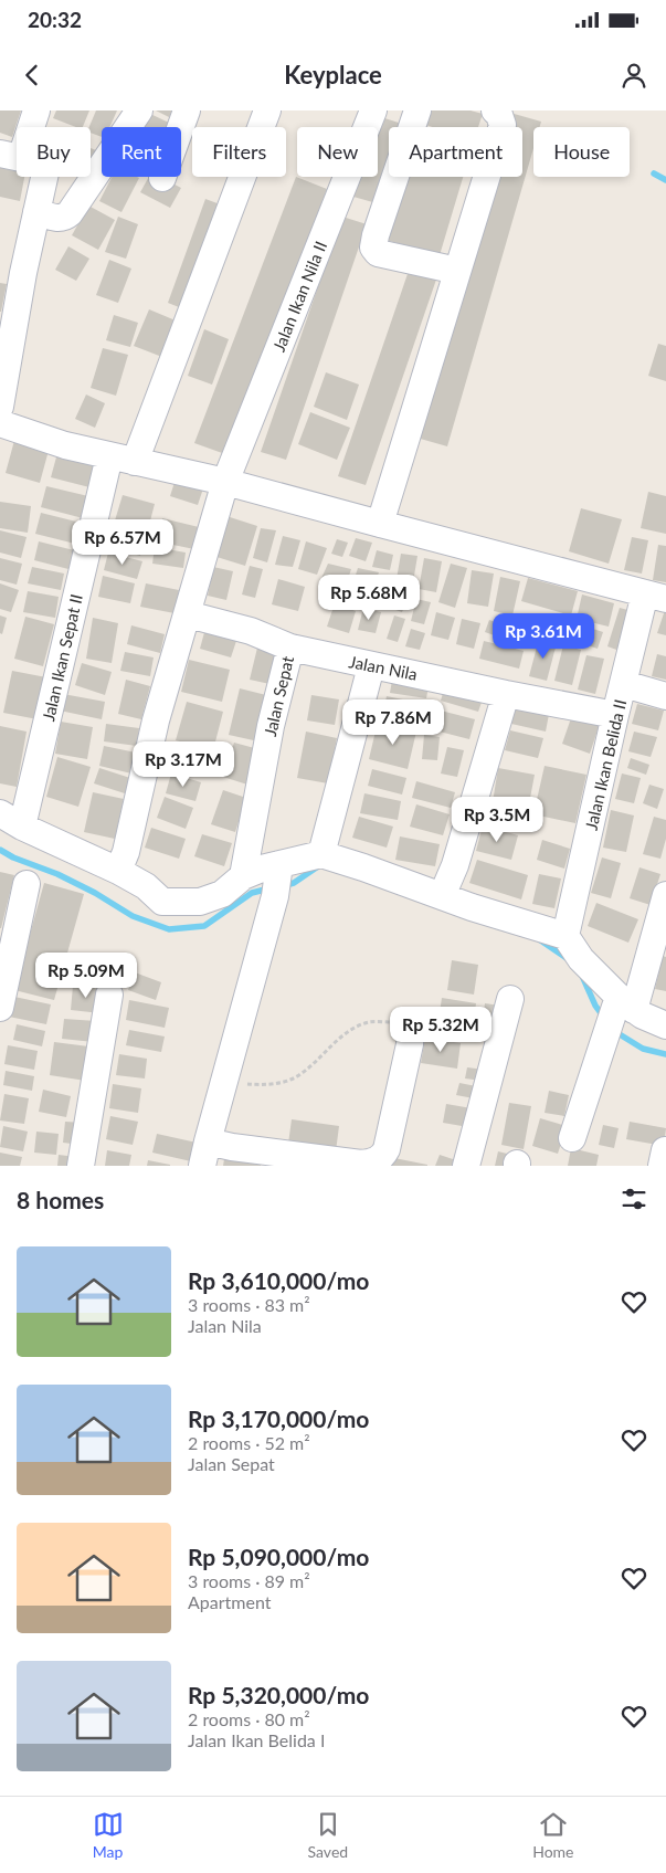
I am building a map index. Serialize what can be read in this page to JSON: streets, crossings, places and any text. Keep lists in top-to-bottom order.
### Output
{
  "streets": {
    "street": [
      "Jalan Ikan Nila II",
      "Jalan Ikan Sepat II",
      "Jalan Nila",
      "Jalan Sepat",
      "Jalan Ikan Belida II"
    ]
  },
  "crossings": [
    ["Jalan Ikan Nila II", "Jalan Nila"],
    ["Jalan Nila", "Jalan Sepat"],
    ["Jalan Nila", "Jalan Ikan Belida II"]
  ],
  "page": {
    "status": "20:32",
    "header": "Keyplace",
    "chip": [
      "Buy",
      "Rent",
      "Filters",
      "New",
      "Apartment",
      "House"
    ],
    "price": [
      "Rp 6.57M",
      "Rp 5.68M",
      "Rp 3.61M",
      "Rp 7.86M",
      "Rp 3.17M",
      "Rp 3.5M",
      "Rp 5.09M",
      "Rp 5.32M"
    ],
    "heading": "8 homes",
    "list": [
      {
        "name": "Rp 3,610,000/mo",
        "note": "3 rooms · 83 m² · Jalan Nila"
      },
      {
        "name": "Rp 3,170,000/mo",
        "note": "2 rooms · 52 m² · Jalan Sepat"
      },
      {
        "name": "Rp 5,090,000/mo",
        "note": "3 rooms · 89 m² · Apartment"
      },
      {
        "name": "Rp 5,320,000/mo",
        "note": "2 rooms · 80 m² · Jalan Ikan Belida I"
      }
    ],
    "tabs": ["Map", "Saved", "Home"]
  }
}
